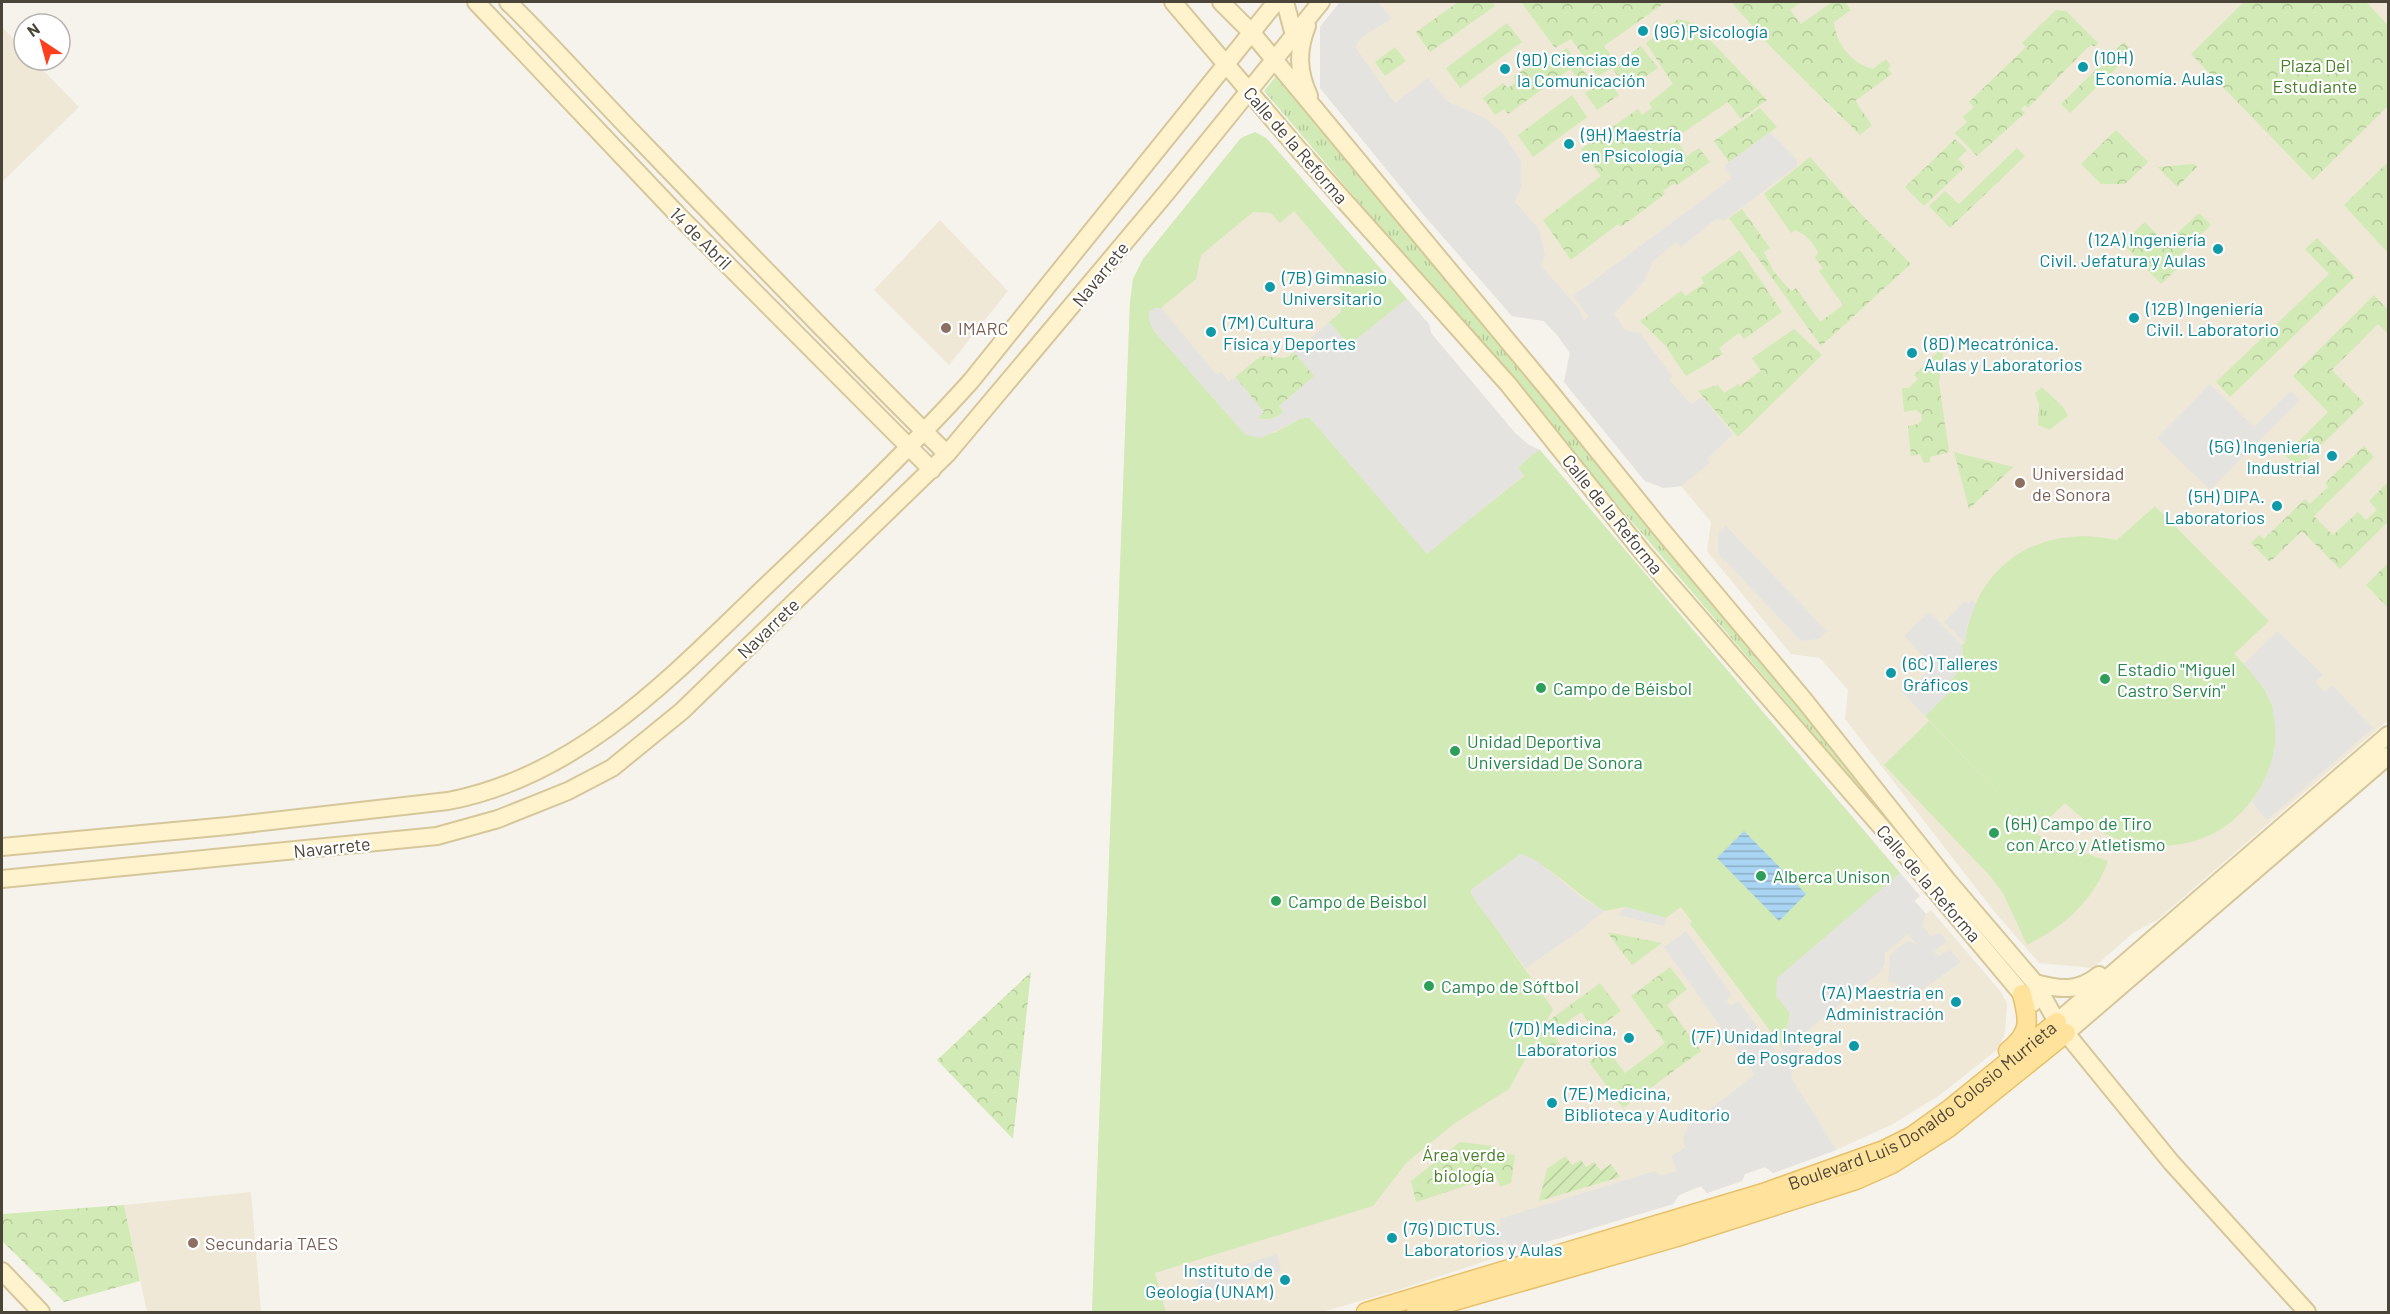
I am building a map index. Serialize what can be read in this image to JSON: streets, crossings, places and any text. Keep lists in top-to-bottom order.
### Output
{
  "streets": {
    "main road": [
      "Calle de la Reforma",
      "14 de Abril",
      "Navarrete",
      "Boulevard Luis Donaldo Colosio Murrieta"
    ]
  },
  "crossings": [
    ["Calle de la Reforma", "Navarrete"],
    ["Calle de la Reforma", "Boulevard Luis Donaldo Colosio Murrieta"],
    ["14 de Abril", "Navarrete"]
  ],
  "parks": ["Plaza Del Estudiante", "Área verde biología"],
  "places": [
    "(9G) Psicología",
    "(10H) Economía. Aulas",
    "(9D) Ciencias de la Comunicación",
    "(9H) Maestría en Psicología",
    "(12A) Ingeniería Civil. Jefatura y Aulas",
    "(7B) Gimnasio Universitario",
    "(12B) Ingeniería Civil. Laboratorio",
    "IMARC",
    "(7M) Cultura Física y Deportes",
    "(8D) Mecatrónica. Aulas y Laboratorios",
    "(5G) Ingeniería Industrial",
    "Universidad de Sonora",
    "(5H) DIPA. Laboratorios",
    "(6C) Talleres Gráficos",
    "Estadio \"Miguel Castro Servín\"",
    "Campo de Béisbol",
    "Unidad Deportiva Universidad De Sonora",
    "(6H) Campo de Tiro con Arco y Atletismo",
    "Alberca Unison",
    "Campo de Beisbol",
    "Campo de Sóftbol",
    "(7A) Maestría en Administración",
    "(7D) Medicina, Laboratorios",
    "(7F) Unidad Integral de Posgrados",
    "(7E) Medicina, Biblioteca y Auditorio",
    "(7G) DICTUS. Laboratorios y Aulas",
    "Secundaria TAES",
    "Instituto de Geología (UNAM)"
  ],
  "north": "top left"
}
